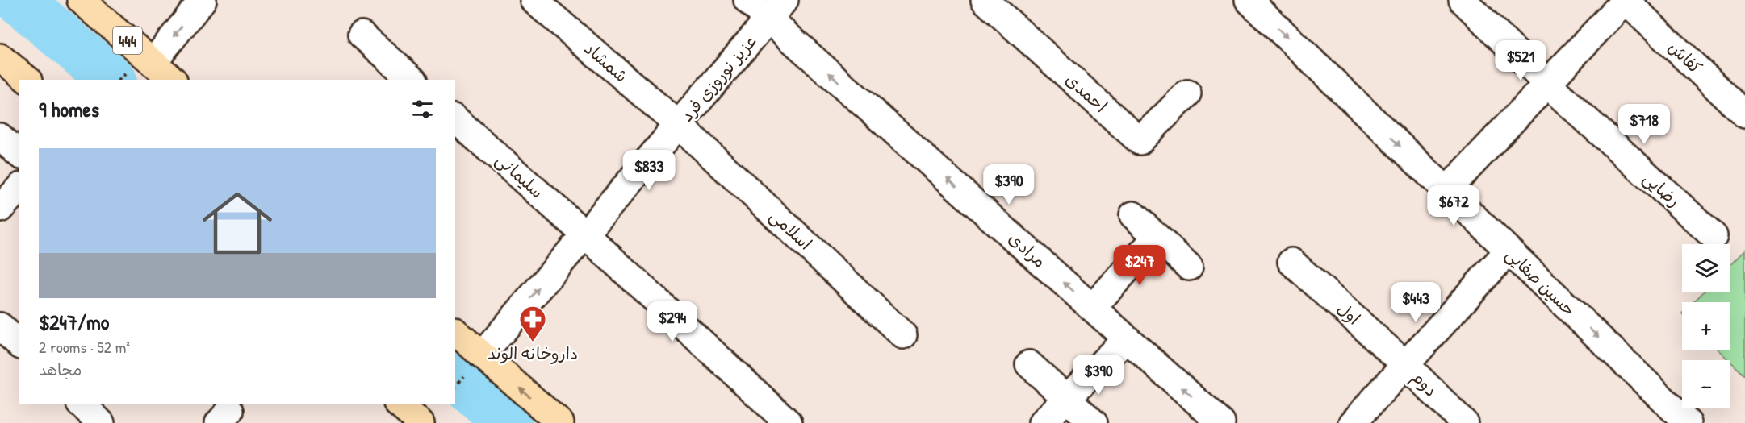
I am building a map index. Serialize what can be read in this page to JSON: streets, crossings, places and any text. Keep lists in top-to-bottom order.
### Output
{
  "streets": {
    "main road": ["444"],
    "street": [
      "کفاش",
      "شمشاد",
      "عزیز نوروزی فرد",
      "احمدی",
      "سلیمانی",
      "رضایی",
      "اسلامی",
      "مرادی",
      "حسین صفایی",
      "اول",
      "دوم"
    ]
  },
  "crossings": [
    ["شمشاد", "عزیز نوروزی فرد"],
    ["شمشاد", "اسلامی"],
    ["عزیز نوروزی فرد", "سلیمانی"],
    ["عزیز نوروزی فرد", "اسلامی"],
    ["عزیز نوروزی فرد", "مرادی"],
    ["اول", "دوم"]
  ],
  "one_way": ["عزیز نوروزی فرد", "مرادی", "حسین صفایی"],
  "places": {
    "pharmacy": ["داروخانه الوند"]
  },
  "page": {
    "price": [
      "$521",
      "$718",
      "$833",
      "$390",
      "$672",
      "$247",
      "$443",
      "$294",
      "$390"
    ],
    "heading": "9 homes",
    "list": [
      {
        "name": "$247/mo",
        "note": "2 rooms · 52 m² · مجاهد"
      }
    ],
    "map_buttons": ["+", "−"]
  }
}
